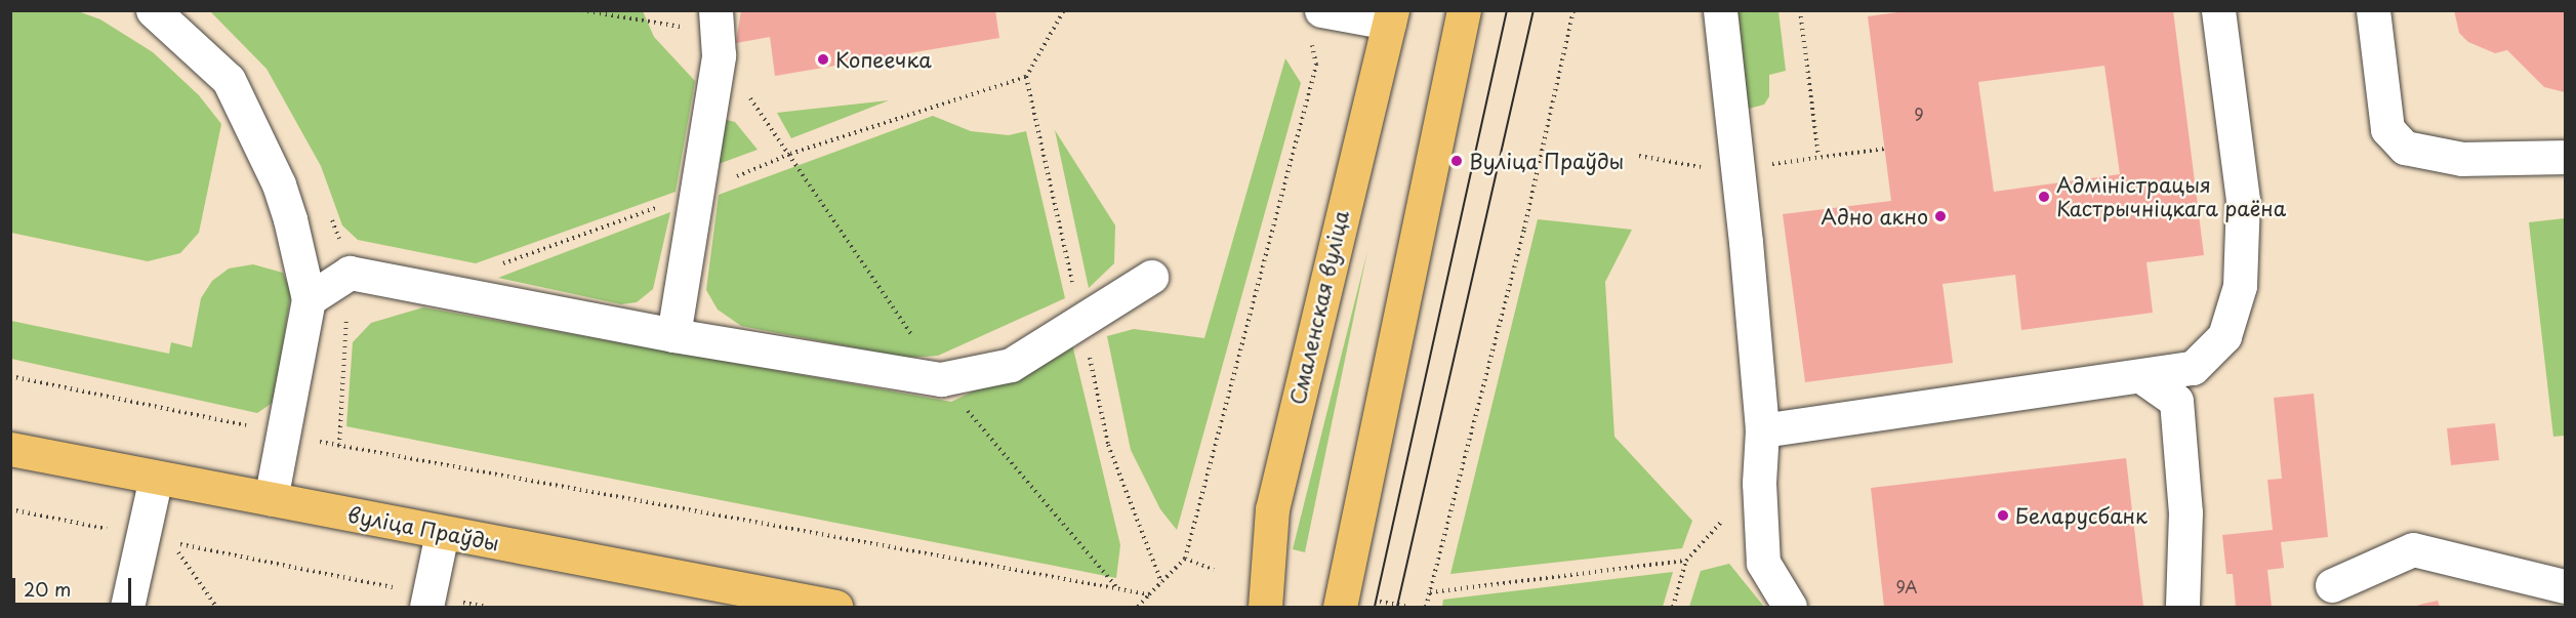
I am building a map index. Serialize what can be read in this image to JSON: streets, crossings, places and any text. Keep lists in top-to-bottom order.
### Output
{
  "streets": {
    "main road": ["Смаленская вуліца", "вуліца Праўды"]
  },
  "places": [
    "Копеечка",
    "Вуліца Праўды",
    "Адміністрацыя Кастрычніцкага раёна",
    "Адно акно",
    "Беларусбанк"
  ],
  "house_numbers": ["9", "9А"],
  "scale_bar": "20 m"
}
